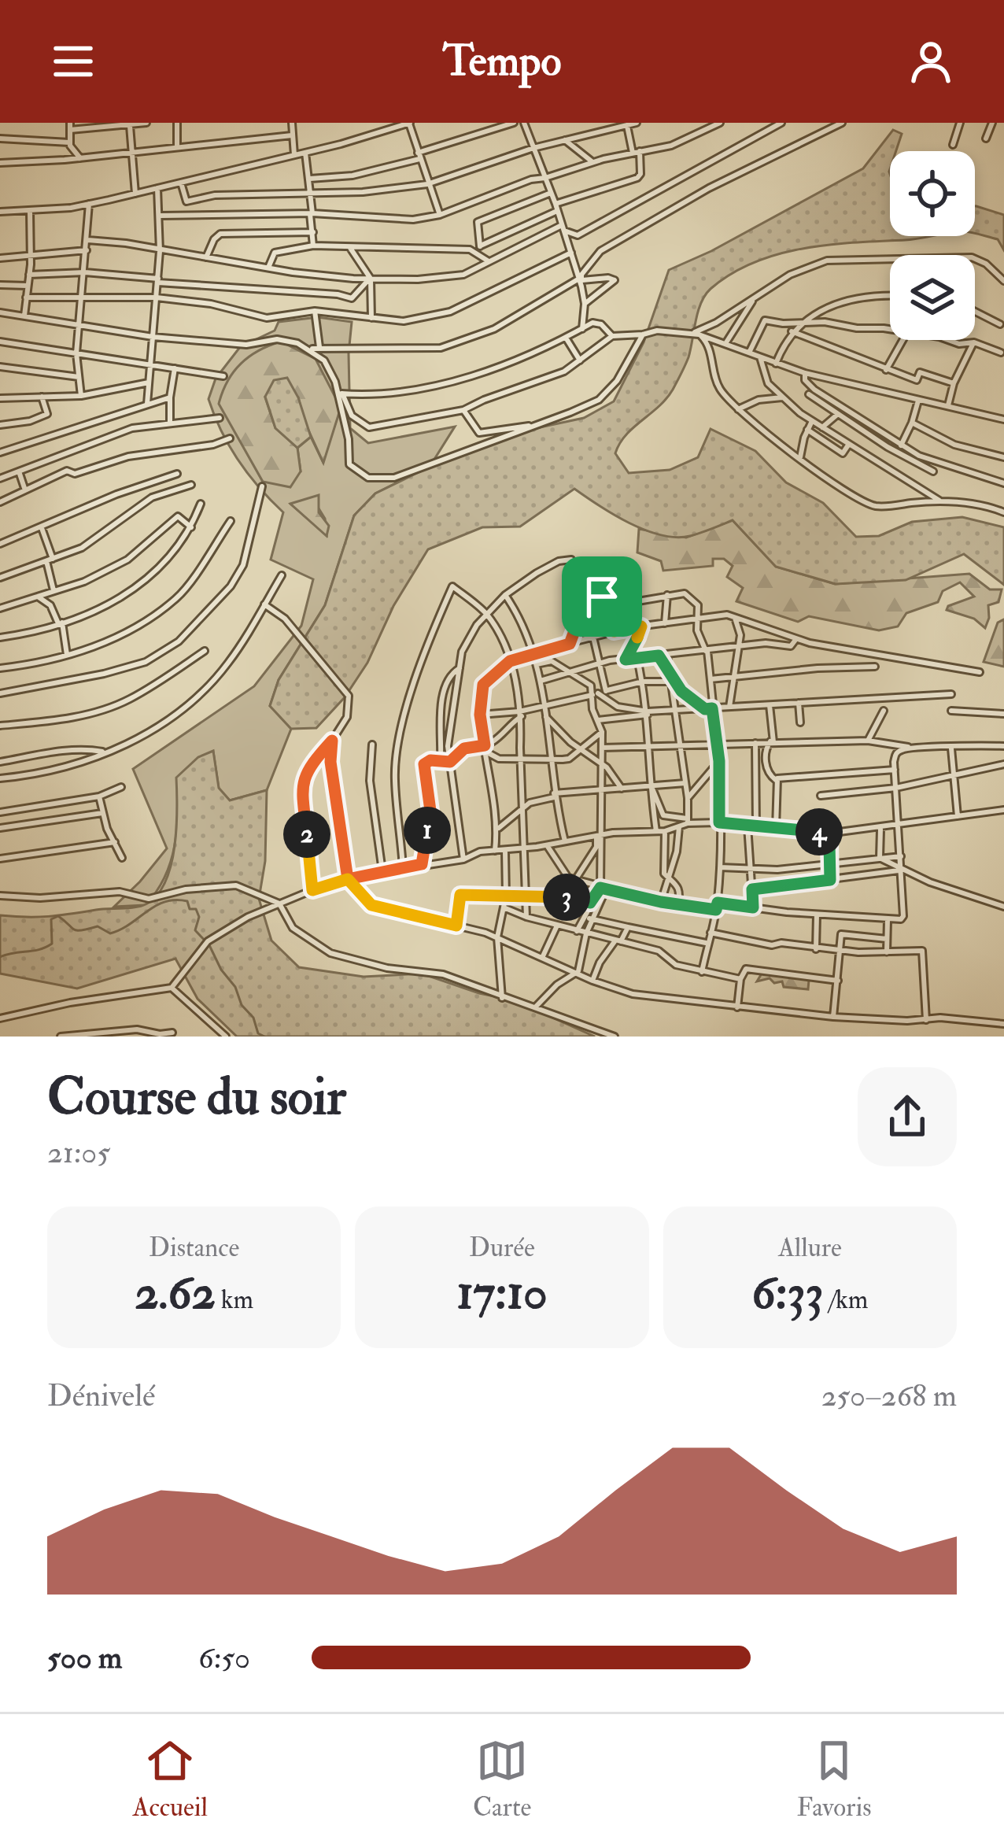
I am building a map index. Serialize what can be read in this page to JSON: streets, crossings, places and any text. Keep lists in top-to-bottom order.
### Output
{
  "page": {
    "header": "Tempo",
    "pins": [
      "1",
      "4",
      "2",
      "3"
    ],
    "heading": ["Course du soir", "21:05"],
    "stats": [
      ["Distance", "2.62 km"],
      ["Durée", "17:10"],
      ["Allure", "6:33 /km"]
    ],
    "chart": ["Dénivelé", "250–268 m"],
    "list": [
      {
        "name": "500 m",
        "note": "6:50"
      }
    ],
    "tabs": ["Accueil", "Carte", "Favoris"]
  }
}
